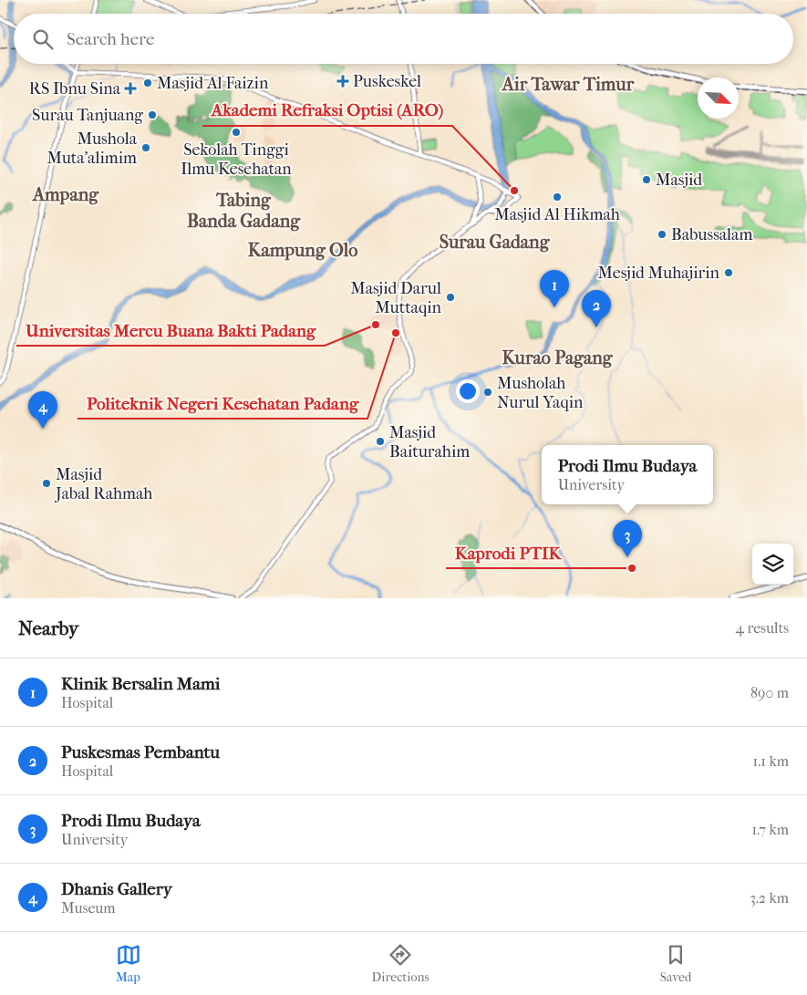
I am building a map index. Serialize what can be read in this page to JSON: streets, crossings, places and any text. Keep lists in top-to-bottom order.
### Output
{
  "districts": [
    "Air Tawar Timur",
    "Ampang",
    "Tabing Banda Gadang",
    "Surau Gadang",
    "Kampung Olo",
    "Kurao Pagang"
  ],
  "places": {
    "health": ["Puskeskel", "RS Ibnu Sina"],
    "other": [
      "Masjid Al Faizin",
      "Surau Tanjuang",
      "Sekolah Tinggi Ilmu Kesehatan",
      "Mushola Muta'alimim",
      "Masjid",
      "Akademi Refraksi Optisi (ARO)",
      "Masjid Al Hikmah",
      "Babussalam",
      "Mesjid Muhajirin",
      "Masjid Darul Muttaqin",
      "Universitas Mercu Buana Bakti Padang",
      "Politeknik Negeri Kesehatan Padang",
      "Musholah Nurul Yaqin",
      "Masjid Baiturahim",
      "Masjid Jabal Rahmah",
      "Kaprodi PTIK"
    ]
  },
  "north": "bottom right",
  "page": {
    "search": "Search here",
    "pins": [
      "1",
      "2",
      "4",
      "3"
    ],
    "popup": ["Prodi Ilmu Budaya", "University"],
    "heading": ["Nearby", "4 results"],
    "list": [
      {
        "mark": "1",
        "name": "Klinik Bersalin Mami",
        "note": "Hospital",
        "value": "890 m"
      },
      {
        "mark": "2",
        "name": "Puskesmas Pembantu",
        "note": "Hospital",
        "value": "1.1 km"
      },
      {
        "mark": "3",
        "name": "Prodi Ilmu Budaya",
        "note": "University",
        "value": "1.7 km"
      },
      {
        "mark": "4",
        "name": "Dhanis Gallery",
        "note": "Museum",
        "value": "3.2 km"
      }
    ],
    "nav": ["Map", "Directions", "Saved"]
  }
}
